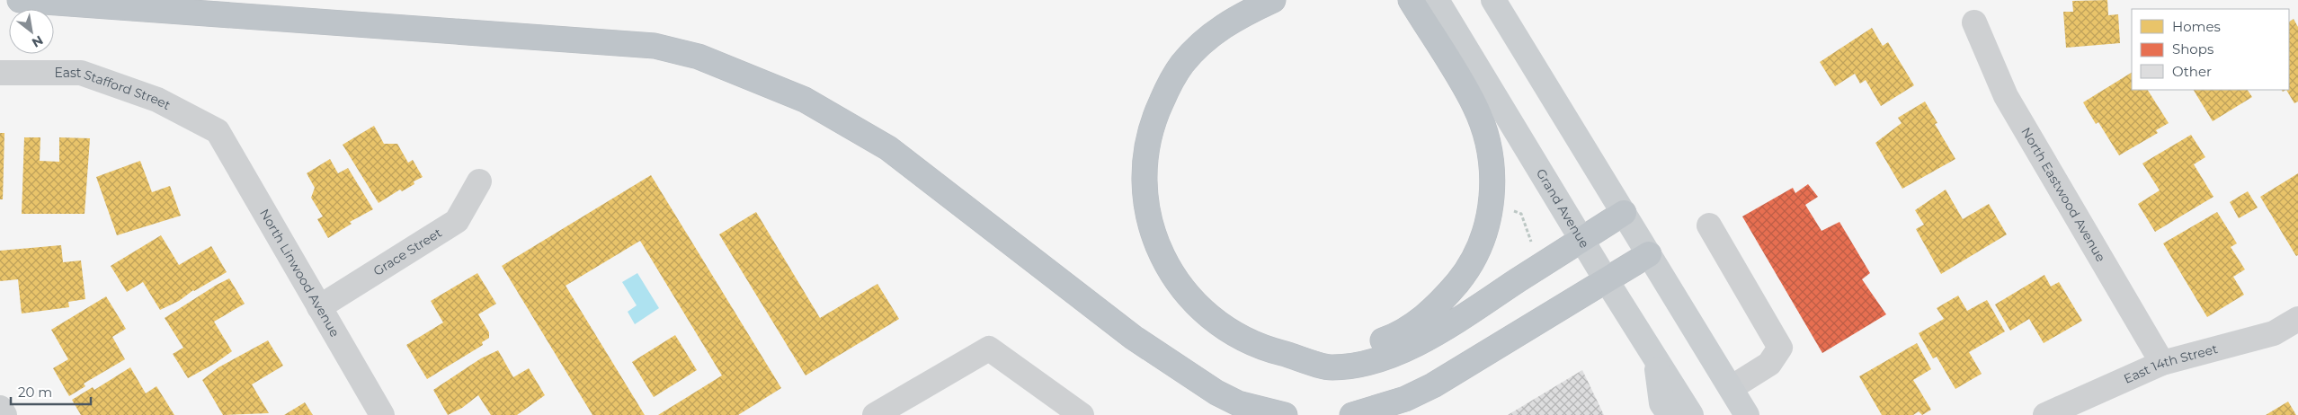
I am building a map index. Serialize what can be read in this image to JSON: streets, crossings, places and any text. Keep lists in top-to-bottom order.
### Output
{
  "streets": {
    "main road": ["Grand Avenue"],
    "street": [
      "East Stafford Street",
      "North Eastwood Avenue",
      "Grace Street",
      "North Linwood Avenue",
      "East 14th Street"
    ]
  },
  "crossings": [
    ["East Stafford Street", "North Linwood Avenue"],
    ["North Eastwood Avenue", "East 14th Street"],
    ["Grace Street", "North Linwood Avenue"]
  ],
  "legend": ["Homes", "Shops", "Other"],
  "scale_bar": "20 m",
  "north": "bottom right"
}
